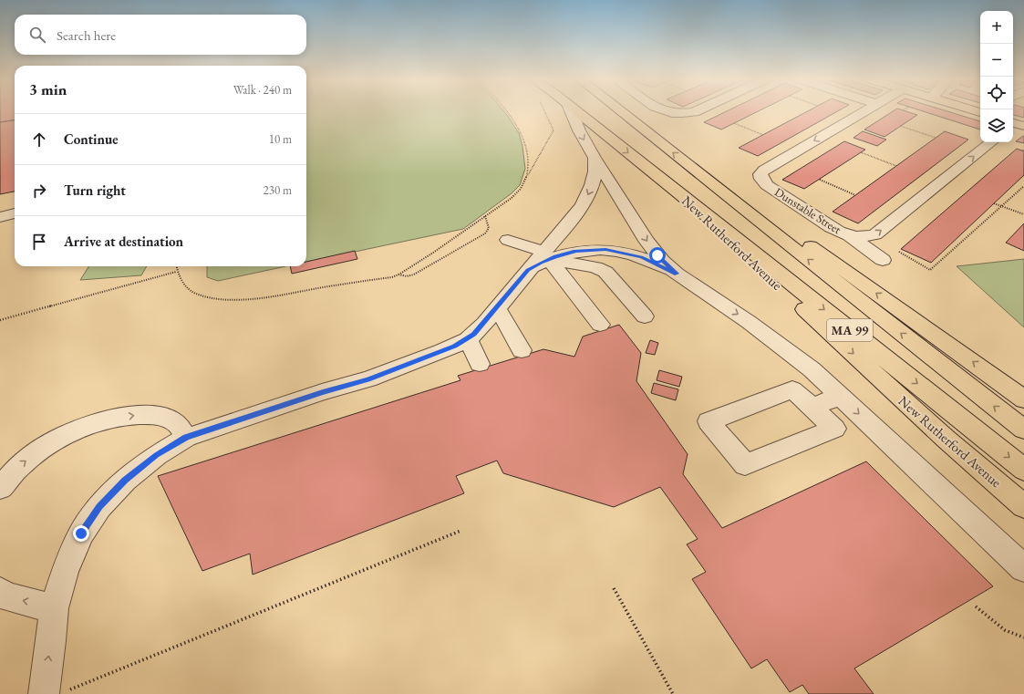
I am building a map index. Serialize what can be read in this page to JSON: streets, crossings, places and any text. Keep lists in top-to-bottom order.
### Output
{
  "streets": {
    "main road": ["New Rutherford Avenue", "MA 99"],
    "street": ["Dunstable Street"]
  },
  "crossings": [
    ["New Rutherford Avenue", "MA 99"]
  ],
  "page": {
    "map_buttons": ["+", "−"],
    "search": "Search here",
    "heading": ["3 min", "Walk · 240 m"],
    "list": [
      ["Continue", "10 m"],
      ["Turn right", "230 m"],
      "Arrive at destination"
    ]
  }
}
